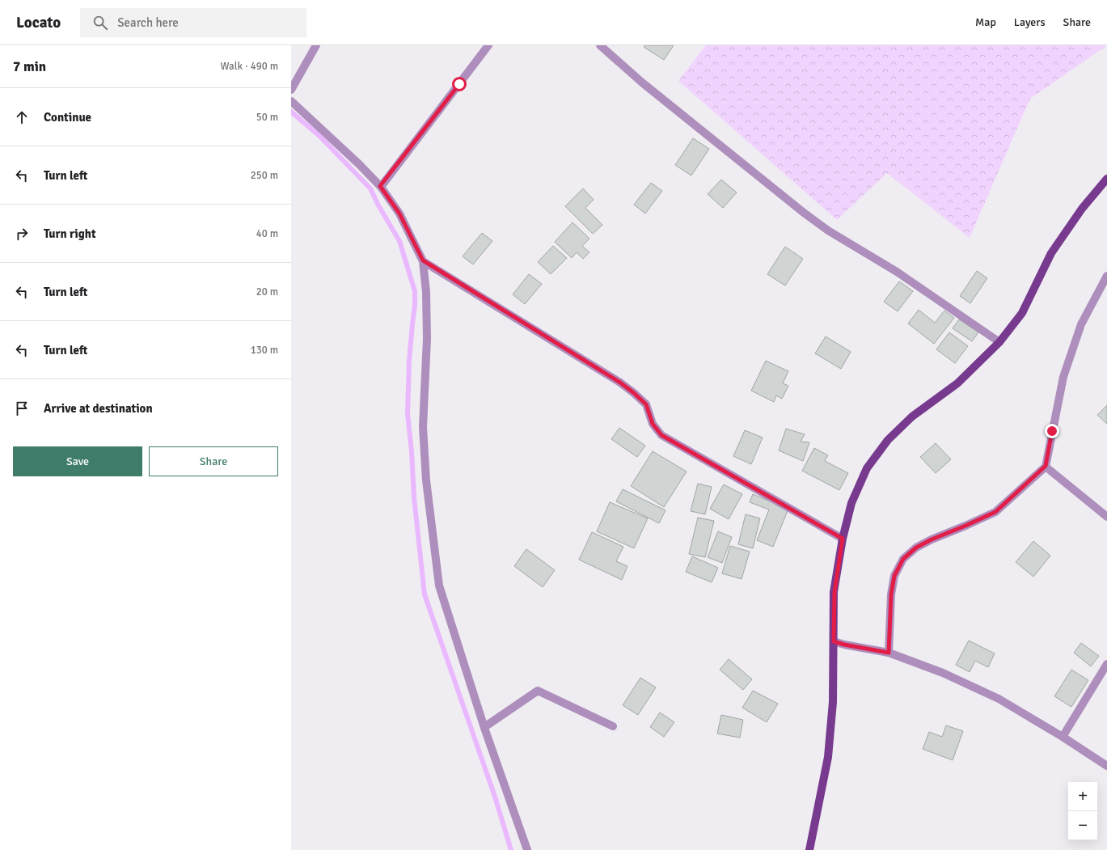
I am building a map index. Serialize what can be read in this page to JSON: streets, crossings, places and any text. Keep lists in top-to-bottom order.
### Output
{
  "page": {
    "header": "Locato",
    "search": "Search here",
    "nav": ["Map", "Layers", "Share"],
    "heading": ["7 min", "Walk · 490 m"],
    "list": [
      ["Continue", "50 m"],
      ["Turn left", "250 m"],
      ["Turn right", "40 m"],
      ["Turn left", "20 m"],
      ["Turn left", "130 m"],
      "Arrive at destination"
    ],
    "buttons": ["Save", "Share"],
    "map_buttons": ["+", "−"]
  }
}
